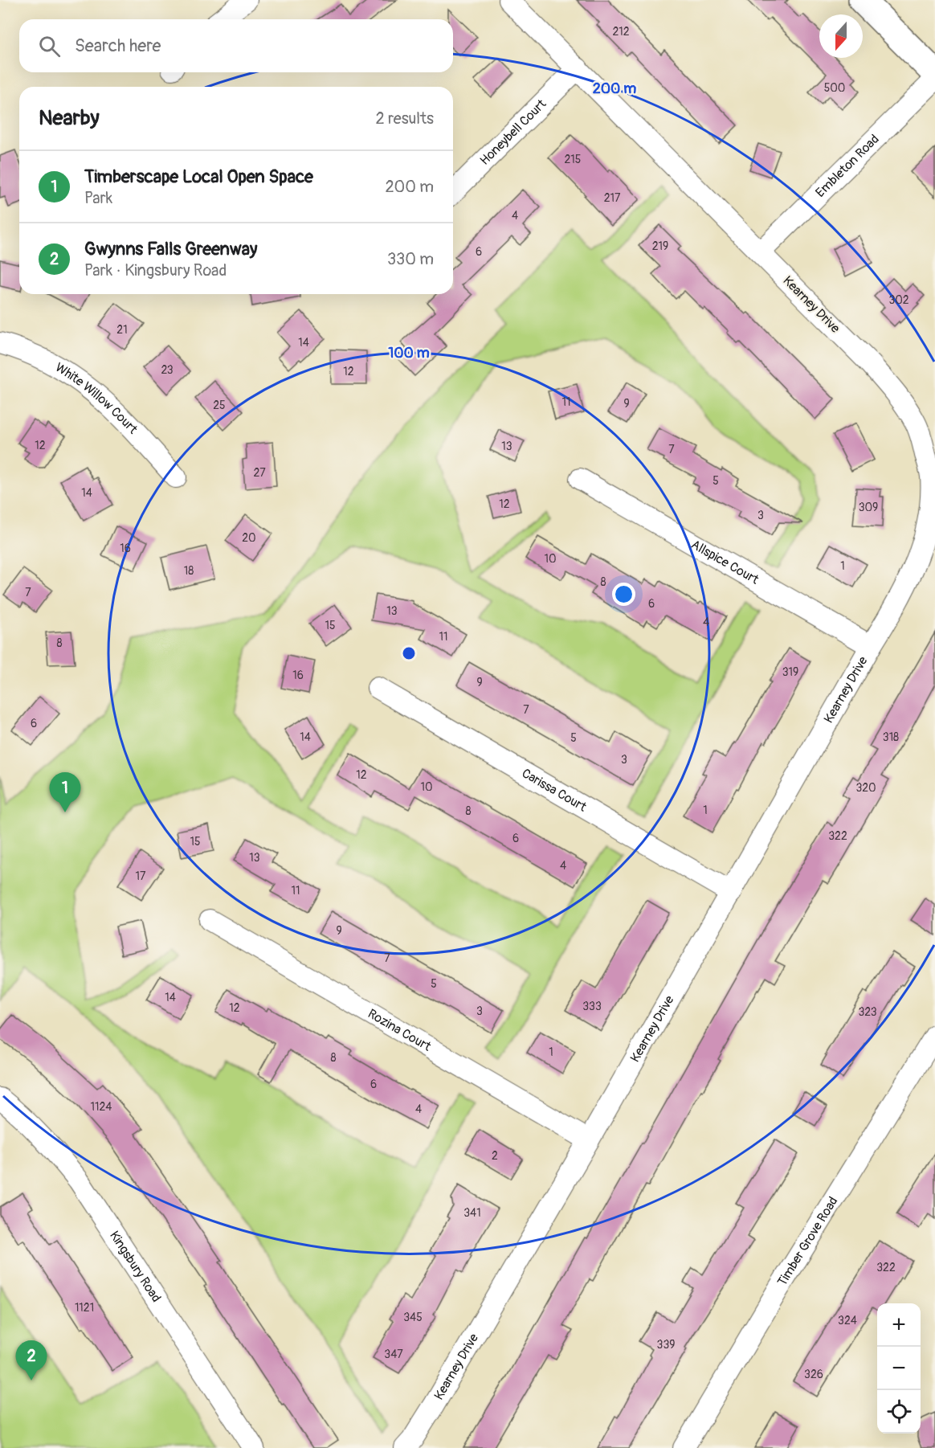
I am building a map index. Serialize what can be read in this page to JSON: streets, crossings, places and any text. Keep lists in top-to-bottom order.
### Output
{
  "streets": {
    "street": [
      "Honeybell Court",
      "Embleton Road",
      "Kearney Drive",
      "White Willow Court",
      "Allspice Court",
      "Carissa Court",
      "Rozina Court",
      "Timber Grove Road",
      "Kingsbury Road"
    ]
  },
  "crossings": [
    ["Honeybell Court", "Kearney Drive"],
    ["Embleton Road", "Kearney Drive"],
    ["Kearney Drive", "Allspice Court"],
    ["Kearney Drive", "Carissa Court"],
    ["Kearney Drive", "Rozina Court"]
  ],
  "house_numbers": [
    "212",
    "500",
    "215",
    "217",
    "4",
    "219",
    "6",
    "302",
    "21",
    "14",
    "23",
    "12",
    "11",
    "9",
    "25",
    "12",
    "13",
    "7",
    "27",
    "5",
    "14",
    "12",
    "309",
    "3",
    "20",
    "16",
    "10",
    "1",
    "18",
    "8",
    "7",
    "6",
    "13",
    "4",
    "15",
    "11",
    "8",
    "319",
    "16",
    "9",
    "7",
    "6",
    "14",
    "318",
    "5",
    "3",
    "12",
    "10",
    "320",
    "1",
    "8",
    "322",
    "6",
    "15",
    "13",
    "4",
    "17",
    "11",
    "9",
    "7",
    "5",
    "14",
    "333",
    "12",
    "3",
    "323",
    "1",
    "8",
    "6",
    "1124",
    "4",
    "2",
    "341",
    "322",
    "1121",
    "345",
    "324",
    "339",
    "347",
    "326"
  ],
  "north": "bottom",
  "page": {
    "search": "Search here",
    "heading": ["Nearby", "2 results"],
    "list": [
      {
        "mark": "1",
        "name": "Timberscape Local Open Space",
        "note": "Park",
        "value": "200 m"
      },
      {
        "mark": "2",
        "name": "Gwynns Falls Greenway",
        "note": "Park · Kingsbury Road",
        "value": "330 m"
      }
    ],
    "pins": ["1", "2"],
    "map_buttons": ["+", "−"]
  },
  "rings": ["200 m", "100 m"]
}
